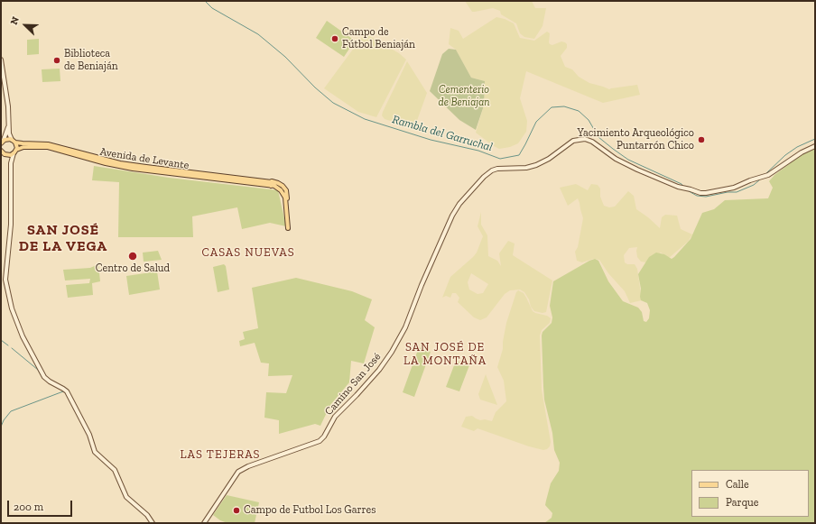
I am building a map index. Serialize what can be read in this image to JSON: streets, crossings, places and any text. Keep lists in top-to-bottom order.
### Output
{
  "streets": {
    "main road": ["Avenida de Levante", "Camino San José"]
  },
  "districts": [
    "SAN JOSÉ DE LA VEGA",
    "CASAS NUEVAS",
    "SAN JOSÉ DE LA MONTAÑA",
    "LAS TEJERAS"
  ],
  "water": ["Rambla del Garruchal"],
  "parks": ["Cementerio de Beniajan"],
  "places": [
    "Campo de Fútbol Beniaján",
    "Biblioteca de Beniaján",
    "Yacimiento Arqueológico Puntarrón Chico",
    "Centro de Salud",
    "Campo de Futbol Los Garres"
  ],
  "legend": ["Calle", "Parque"],
  "scale_bar": "200 m",
  "north": "top left"
}
